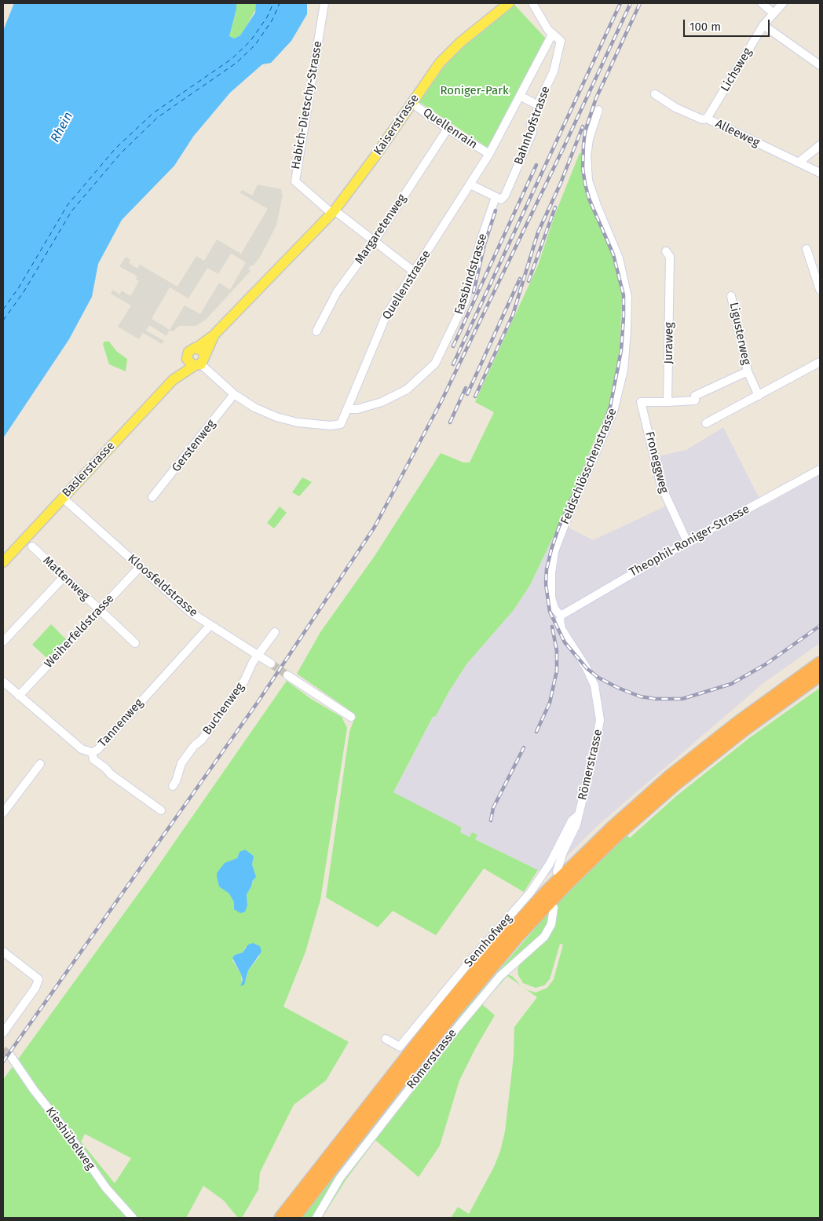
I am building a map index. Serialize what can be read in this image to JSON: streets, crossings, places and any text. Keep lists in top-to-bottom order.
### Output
{
  "streets": {
    "main road": ["Kaiserstrasse", "Baslerstrasse"],
    "street": [
      "Lichsweg",
      "Habich-Dietschy-Strasse",
      "Bahnhofstrasse",
      "Quellenrain",
      "Alleeweg",
      "Margaretenweg",
      "Fassbindstrasse",
      "Quellenstrasse",
      "Ligusterweg",
      "Juraweg",
      "Gerstenweg",
      "Froneggweg",
      "Feldschlösschenstrasse",
      "Theophil-Roniger-Strasse",
      "Mattenweg",
      "Kloosfeldstrasse",
      "Weiherfeldstrasse",
      "Buchenweg",
      "Tannenweg",
      "Römerstrasse",
      "Sennhofweg",
      "Kieshübelweg"
    ]
  },
  "crossings": [
    ["Lichsweg", "Alleeweg"],
    ["Habich-Dietschy-Strasse", "Kaiserstrasse"],
    ["Kaiserstrasse", "Quellenrain"],
    ["Kaiserstrasse", "Baslerstrasse"],
    ["Bahnhofstrasse", "Fassbindstrasse"],
    ["Bahnhofstrasse", "Quellenstrasse"],
    ["Quellenrain", "Margaretenweg"],
    ["Quellenrain", "Quellenstrasse"],
    ["Fassbindstrasse", "Quellenstrasse"],
    ["Quellenstrasse", "Gerstenweg"],
    ["Quellenstrasse", "Baslerstrasse"],
    ["Ligusterweg", "Juraweg"],
    ["Ligusterweg", "Froneggweg"],
    ["Juraweg", "Froneggweg"],
    ["Froneggweg", "Theophil-Roniger-Strasse"],
    ["Feldschlösschenstrasse", "Theophil-Roniger-Strasse"],
    ["Feldschlösschenstrasse", "Römerstrasse"],
    ["Baslerstrasse", "Kloosfeldstrasse"],
    ["Theophil-Roniger-Strasse", "Römerstrasse"],
    ["Mattenweg", "Weiherfeldstrasse"],
    ["Kloosfeldstrasse", "Weiherfeldstrasse"],
    ["Kloosfeldstrasse", "Buchenweg"],
    ["Kloosfeldstrasse", "Tannenweg"],
    ["Weiherfeldstrasse", "Tannenweg"],
    ["Römerstrasse", "Sennhofweg"]
  ],
  "water": ["Rhein"],
  "parks": ["Roniger-Park"],
  "scale_bar": "100 m"
}
